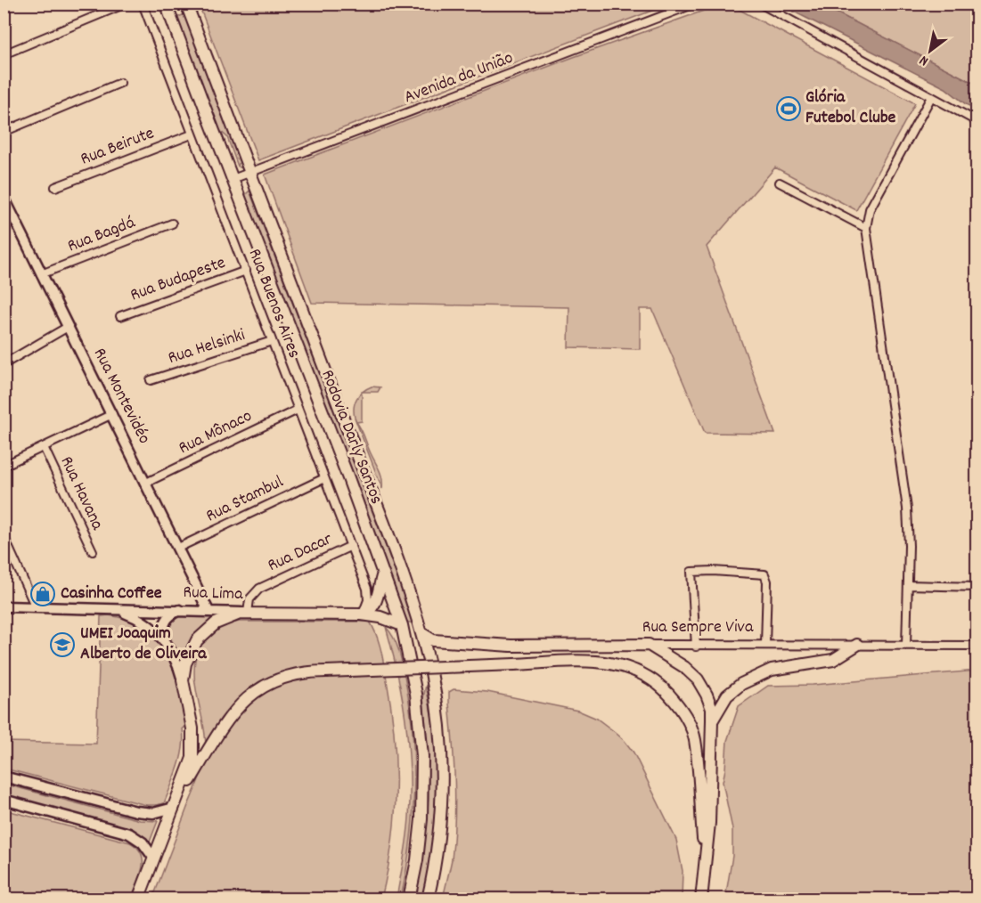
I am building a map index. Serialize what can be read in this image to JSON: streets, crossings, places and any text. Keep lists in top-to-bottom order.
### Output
{
  "streets": {
    "main road": ["Rodovia Darly Santos", "Rua Lima", "Rua Sempre Viva"],
    "street": [
      "Avenida da União",
      "Rua Beirute",
      "Rua Bagdá",
      "Rua Budapeste",
      "Rua Buenos Aires",
      "Rua Helsinki",
      "Rua Montevidéo",
      "Rua Mônaco",
      "Rua Havana",
      "Rua Stambul",
      "Rua Dacar"
    ]
  },
  "crossings": [
    ["Avenida da União", "Rodovia Darly Santos"],
    ["Rua Beirute", "Rua Buenos Aires"],
    ["Rua Bagdá", "Rua Montevidéo"],
    ["Rua Budapeste", "Rua Buenos Aires"],
    ["Rua Buenos Aires", "Rua Helsinki"],
    ["Rua Buenos Aires", "Rua Mônaco"],
    ["Rua Buenos Aires", "Rua Stambul"],
    ["Rua Buenos Aires", "Rua Dacar"],
    ["Rua Buenos Aires", "Rua Lima"],
    ["Rua Montevidéo", "Rua Mônaco"],
    ["Rua Montevidéo", "Rua Stambul"],
    ["Rua Montevidéo", "Rua Lima"],
    ["Rodovia Darly Santos", "Rua Lima"],
    ["Rodovia Darly Santos", "Rua Sempre Viva"],
    ["Rua Dacar", "Rua Lima"]
  ],
  "places": {
    "sports": ["Glória Futebol Clube"],
    "shop": ["Casinha Coffee"],
    "school or university": ["UMEI Joaquim Alberto de Oliveira"]
  },
  "north": "bottom left"
}
